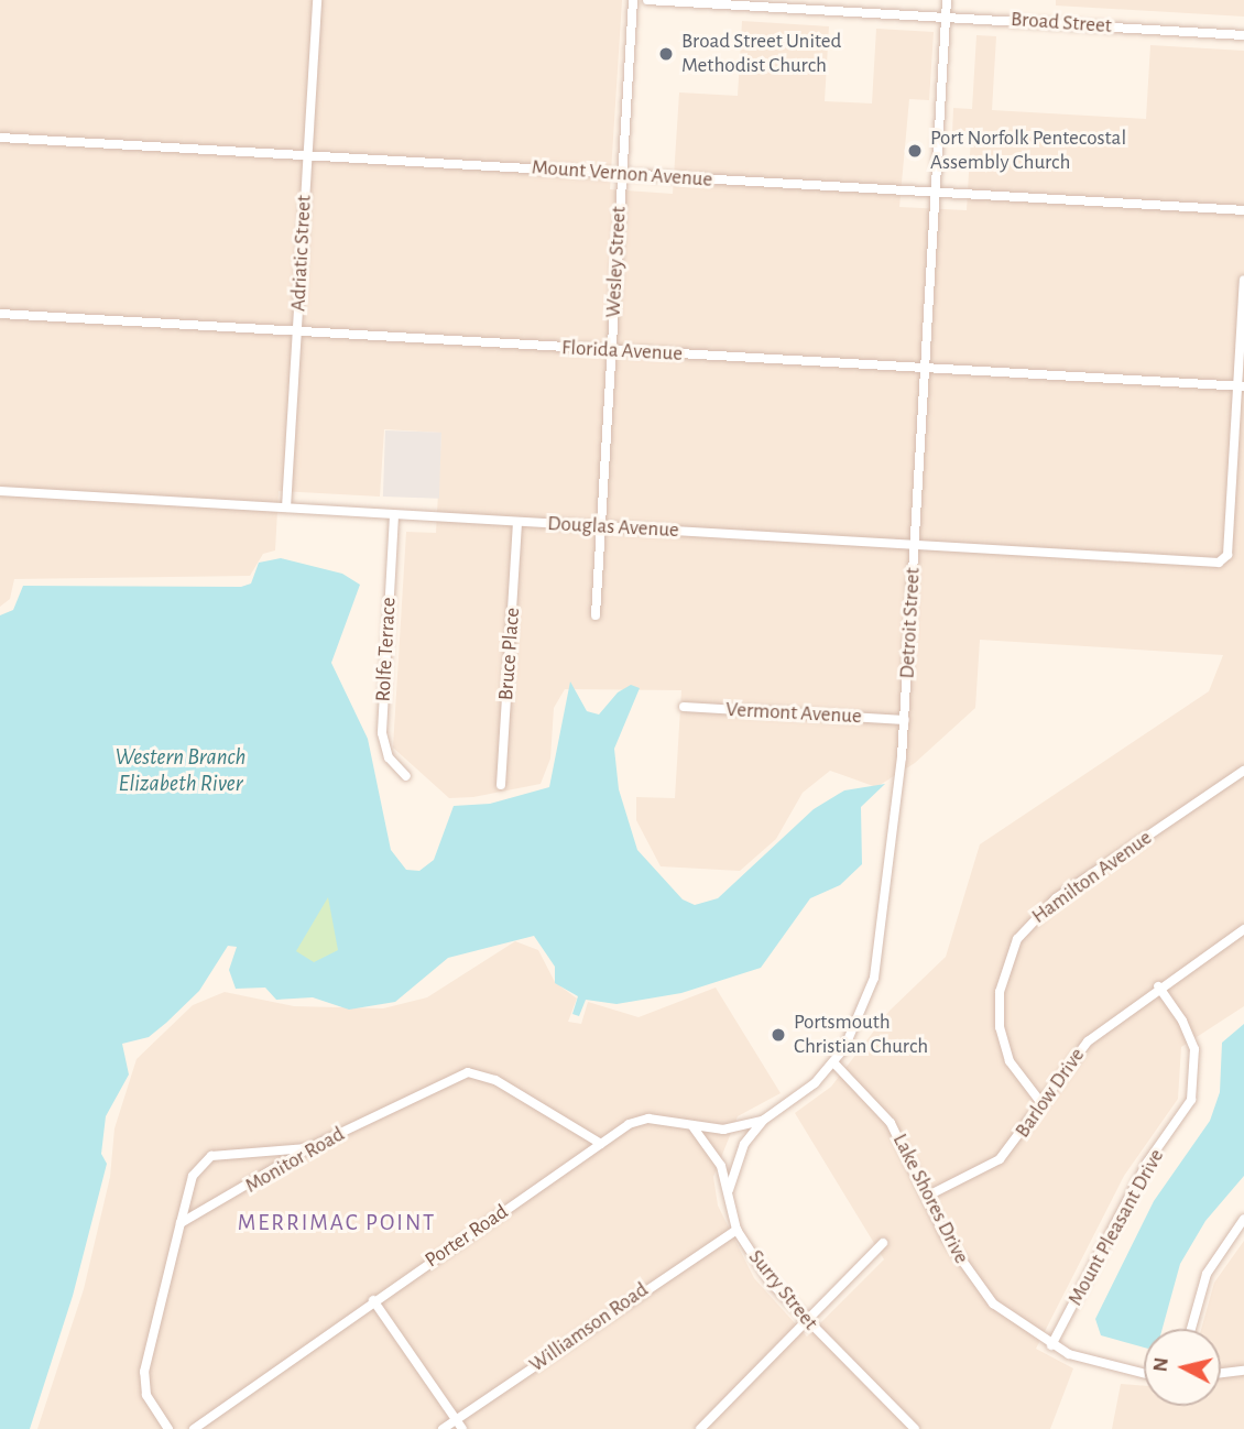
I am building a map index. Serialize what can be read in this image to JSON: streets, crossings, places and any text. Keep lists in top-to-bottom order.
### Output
{
  "streets": {
    "street": [
      "Broad Street",
      "Mount Vernon Avenue",
      "Adriatic Street",
      "Wesley Street",
      "Florida Avenue",
      "Douglas Avenue",
      "Detroit Street",
      "Rolfe Terrace",
      "Bruce Place",
      "Vermont Avenue",
      "Hamilton Avenue",
      "Barlow Drive",
      "Monitor Road",
      "Lake Shores Drive",
      "Mount Pleasant Drive",
      "Porter Road",
      "Surry Street",
      "Williamson Road"
    ]
  },
  "crossings": [
    ["Broad Street", "Detroit Street"],
    ["Mount Vernon Avenue", "Adriatic Street"],
    ["Mount Vernon Avenue", "Wesley Street"],
    ["Mount Vernon Avenue", "Detroit Street"],
    ["Adriatic Street", "Florida Avenue"],
    ["Adriatic Street", "Douglas Avenue"],
    ["Wesley Street", "Florida Avenue"],
    ["Wesley Street", "Douglas Avenue"],
    ["Florida Avenue", "Douglas Avenue"],
    ["Florida Avenue", "Detroit Street"],
    ["Douglas Avenue", "Detroit Street"],
    ["Douglas Avenue", "Rolfe Terrace"],
    ["Douglas Avenue", "Bruce Place"],
    ["Detroit Street", "Vermont Avenue"],
    ["Detroit Street", "Lake Shores Drive"],
    ["Detroit Street", "Porter Road"],
    ["Detroit Street", "Surry Street"],
    ["Hamilton Avenue", "Barlow Drive"],
    ["Barlow Drive", "Lake Shores Drive"],
    ["Barlow Drive", "Mount Pleasant Drive"],
    ["Monitor Road", "Porter Road"],
    ["Lake Shores Drive", "Mount Pleasant Drive"],
    ["Porter Road", "Surry Street"],
    ["Surry Street", "Williamson Road"]
  ],
  "districts": ["MERRIMAC POINT"],
  "water": ["Western Branch Elizabeth River"],
  "places": ["Broad Street United Methodist Church", "Port Norfolk Pentecostal Assembly Church", "Portsmouth Christian Church"],
  "north": "left"
}
